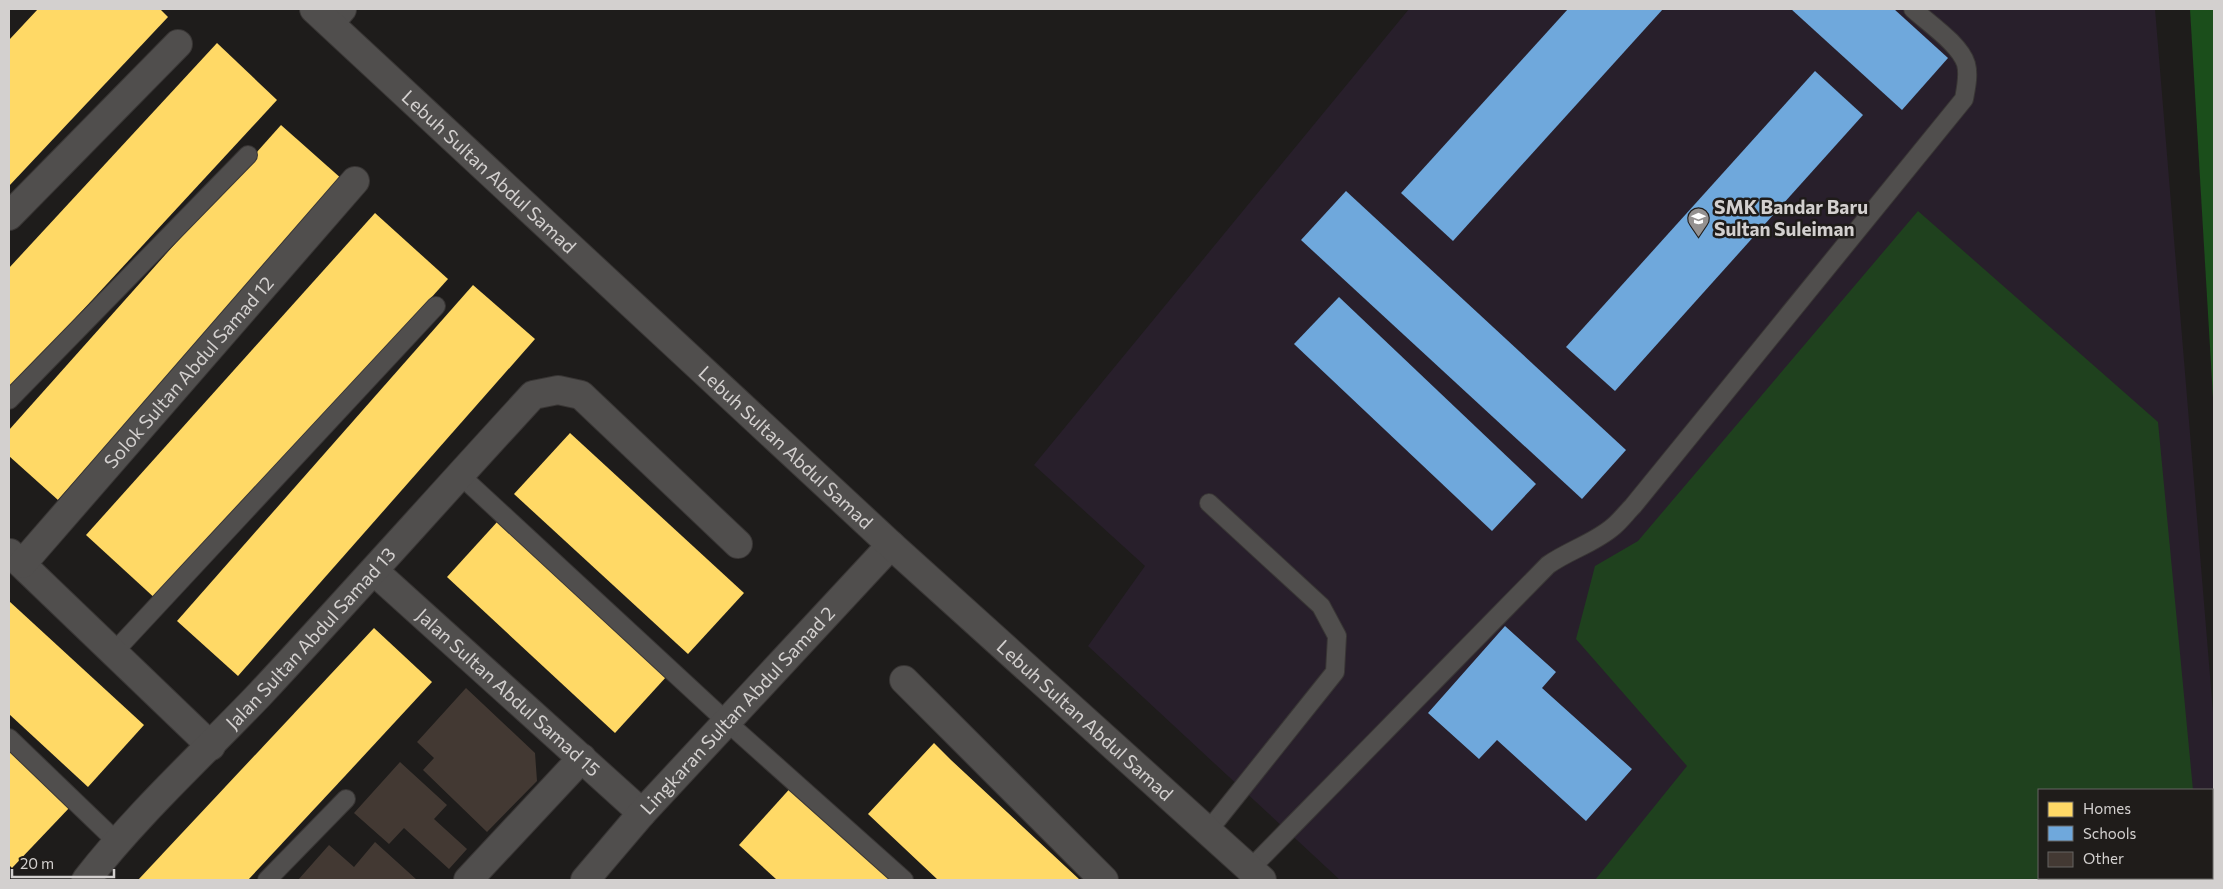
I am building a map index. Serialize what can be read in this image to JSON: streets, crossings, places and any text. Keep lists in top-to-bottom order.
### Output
{
  "streets": {
    "street": [
      "Lebuh Sultan Abdul Samad",
      "Solok Sultan Abdul Samad 12",
      "Jalan Sultan Abdul Samad 13",
      "Jalan Sultan Abdul Samad 15",
      "Lingkaran Sultan Abdul Samad 2"
    ]
  },
  "crossings": [
    ["Lebuh Sultan Abdul Samad", "Lingkaran Sultan Abdul Samad 2"],
    ["Jalan Sultan Abdul Samad 13", "Jalan Sultan Abdul Samad 15"],
    ["Jalan Sultan Abdul Samad 15", "Lingkaran Sultan Abdul Samad 2"]
  ],
  "places": {
    "school or university": ["SMK Bandar Baru Sultan Suleiman"]
  },
  "legend": ["Homes", "Schools", "Other"],
  "scale_bar": "20 m"
}
